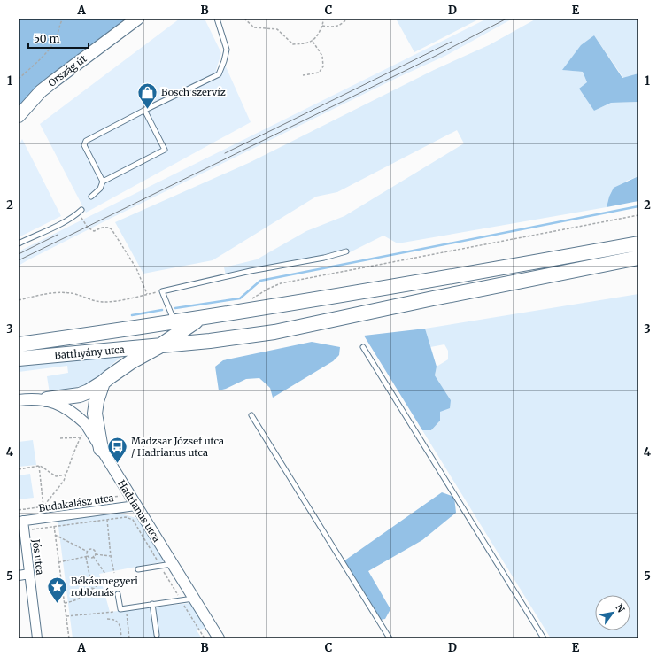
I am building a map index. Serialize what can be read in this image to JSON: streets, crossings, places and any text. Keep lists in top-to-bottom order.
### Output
{
  "streets": {
    "main road": ["Ország út", "Batthyány utca"],
    "street": ["Budakalász utca", "Hadrianus utca", "Jós utca"]
  },
  "crossings": [
    ["Budakalász utca", "Hadrianus utca"],
    ["Budakalász utca", "Jós utca"]
  ],
  "places": {
    "shop": ["Bosch szervíz"],
    "bus stop": ["Madzsar József utca / Hadrianus utca"],
    "place": ["Békásmegyeri robbanás"]
  },
  "scale_bar": "50 m",
  "north": "top right",
  "grid": {
    "columns": [
      "A",
      "B",
      "C",
      "D",
      "E"
    ],
    "rows": [
      "1",
      "2",
      "3",
      "4",
      "5"
    ]
  }
}
